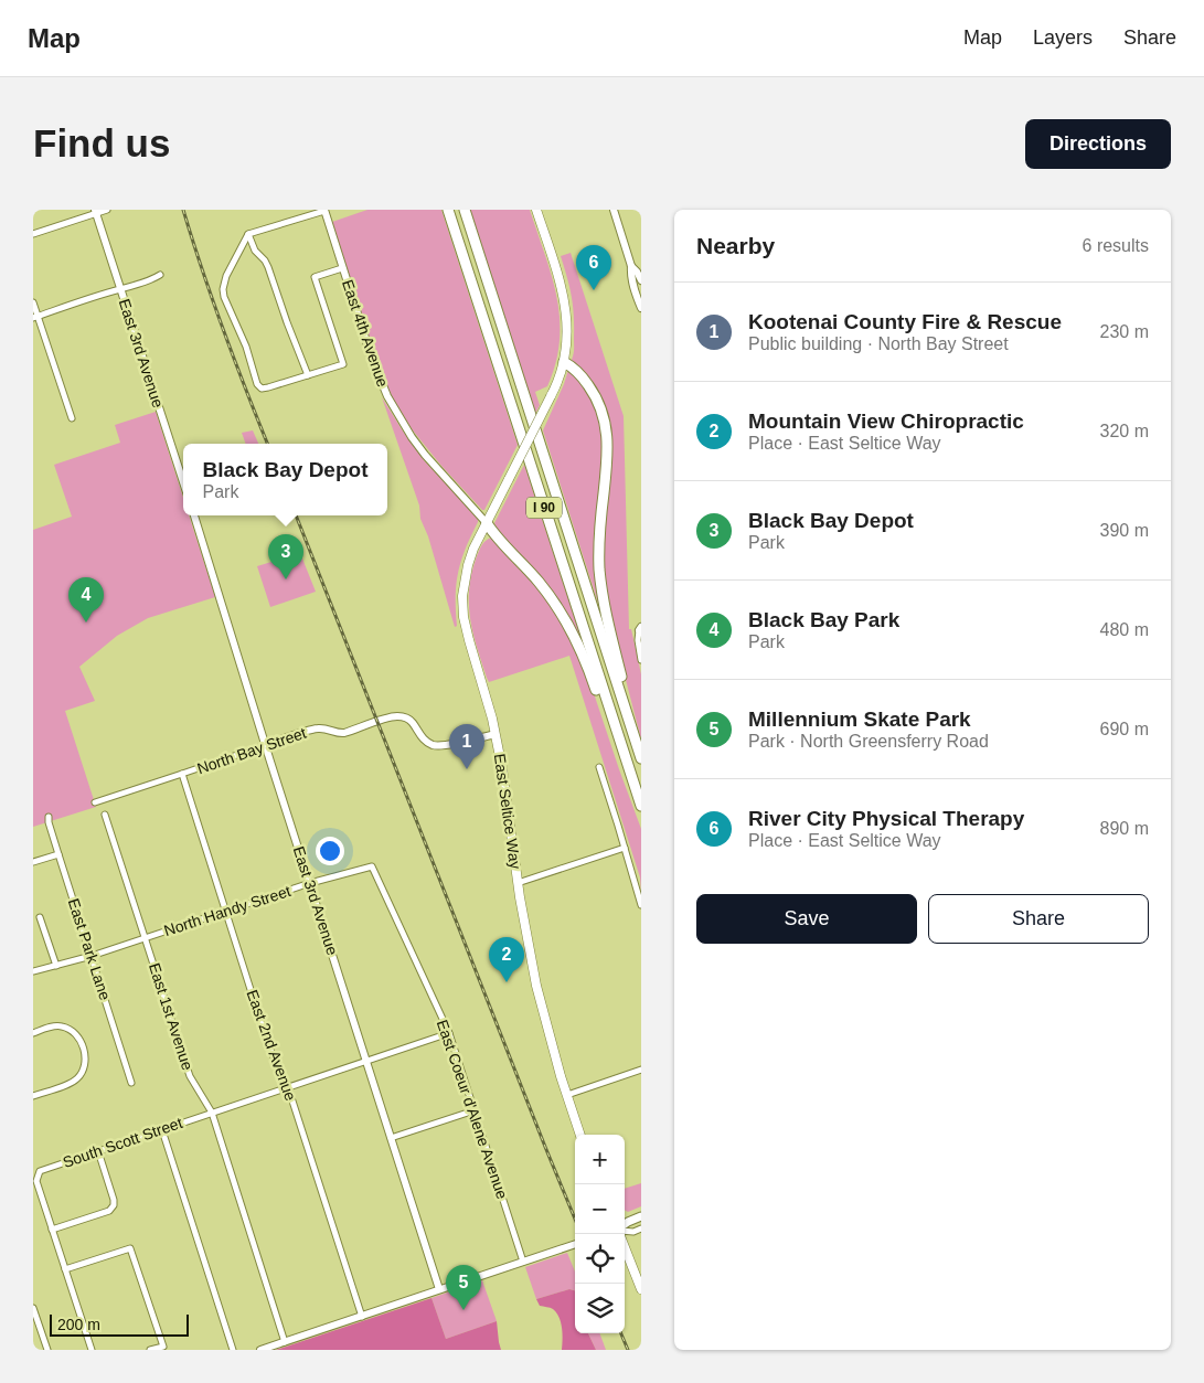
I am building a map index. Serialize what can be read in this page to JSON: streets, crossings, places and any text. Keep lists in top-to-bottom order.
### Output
{
  "streets": {
    "highway": ["I 90"],
    "main road": ["East Seltice Way"],
    "street": [
      "East 4th Avenue",
      "East 3rd Avenue",
      "North Bay Street",
      "North Handy Street",
      "East Park Lane",
      "East 1st Avenue",
      "East 2nd Avenue",
      "East Coeur d'Alene Avenue",
      "South Scott Street"
    ]
  },
  "crossings": [
    ["East 4th Avenue", "East Seltice Way"],
    ["East 3rd Avenue", "North Bay Street"],
    ["East 3rd Avenue", "North Handy Street"],
    ["East 3rd Avenue", "East Coeur d'Alene Avenue"],
    ["East 3rd Avenue", "South Scott Street"],
    ["North Bay Street", "East Seltice Way"],
    ["North Bay Street", "East 2nd Avenue"],
    ["North Handy Street", "East Park Lane"],
    ["North Handy Street", "East 1st Avenue"],
    ["North Handy Street", "East 2nd Avenue"],
    ["North Handy Street", "East Coeur d'Alene Avenue"],
    ["East 1st Avenue", "South Scott Street"],
    ["East 2nd Avenue", "South Scott Street"],
    ["East Coeur d'Alene Avenue", "South Scott Street"]
  ],
  "scale_bar": "200 m",
  "page": {
    "header": "Map",
    "nav": ["Map", "Layers", "Share"],
    "buttons": [
      "Directions",
      ["Save", "Share"]
    ],
    "title": "Find us",
    "heading": ["Nearby", "6 results"],
    "pins": [
      "6",
      "3",
      "4",
      "1",
      "2",
      "5"
    ],
    "list": [
      {
        "mark": "1",
        "name": "Kootenai County Fire & Rescue",
        "note": "Public building · North Bay Street",
        "value": "230 m"
      },
      {
        "mark": "2",
        "name": "Mountain View Chiropractic",
        "note": "Place · East Seltice Way",
        "value": "320 m"
      },
      {
        "mark": "3",
        "name": "Black Bay Depot",
        "note": "Park",
        "value": "390 m"
      },
      {
        "mark": "4",
        "name": "Black Bay Park",
        "note": "Park",
        "value": "480 m"
      },
      {
        "mark": "5",
        "name": "Millennium Skate Park",
        "note": "Park · North Greensferry Road",
        "value": "690 m"
      },
      {
        "mark": "6",
        "name": "River City Physical Therapy",
        "note": "Place · East Seltice Way",
        "value": "890 m"
      }
    ],
    "popup": ["Black Bay Depot", "Park"],
    "map_buttons": ["+", "−"],
    "scale": "200 m"
  }
}
